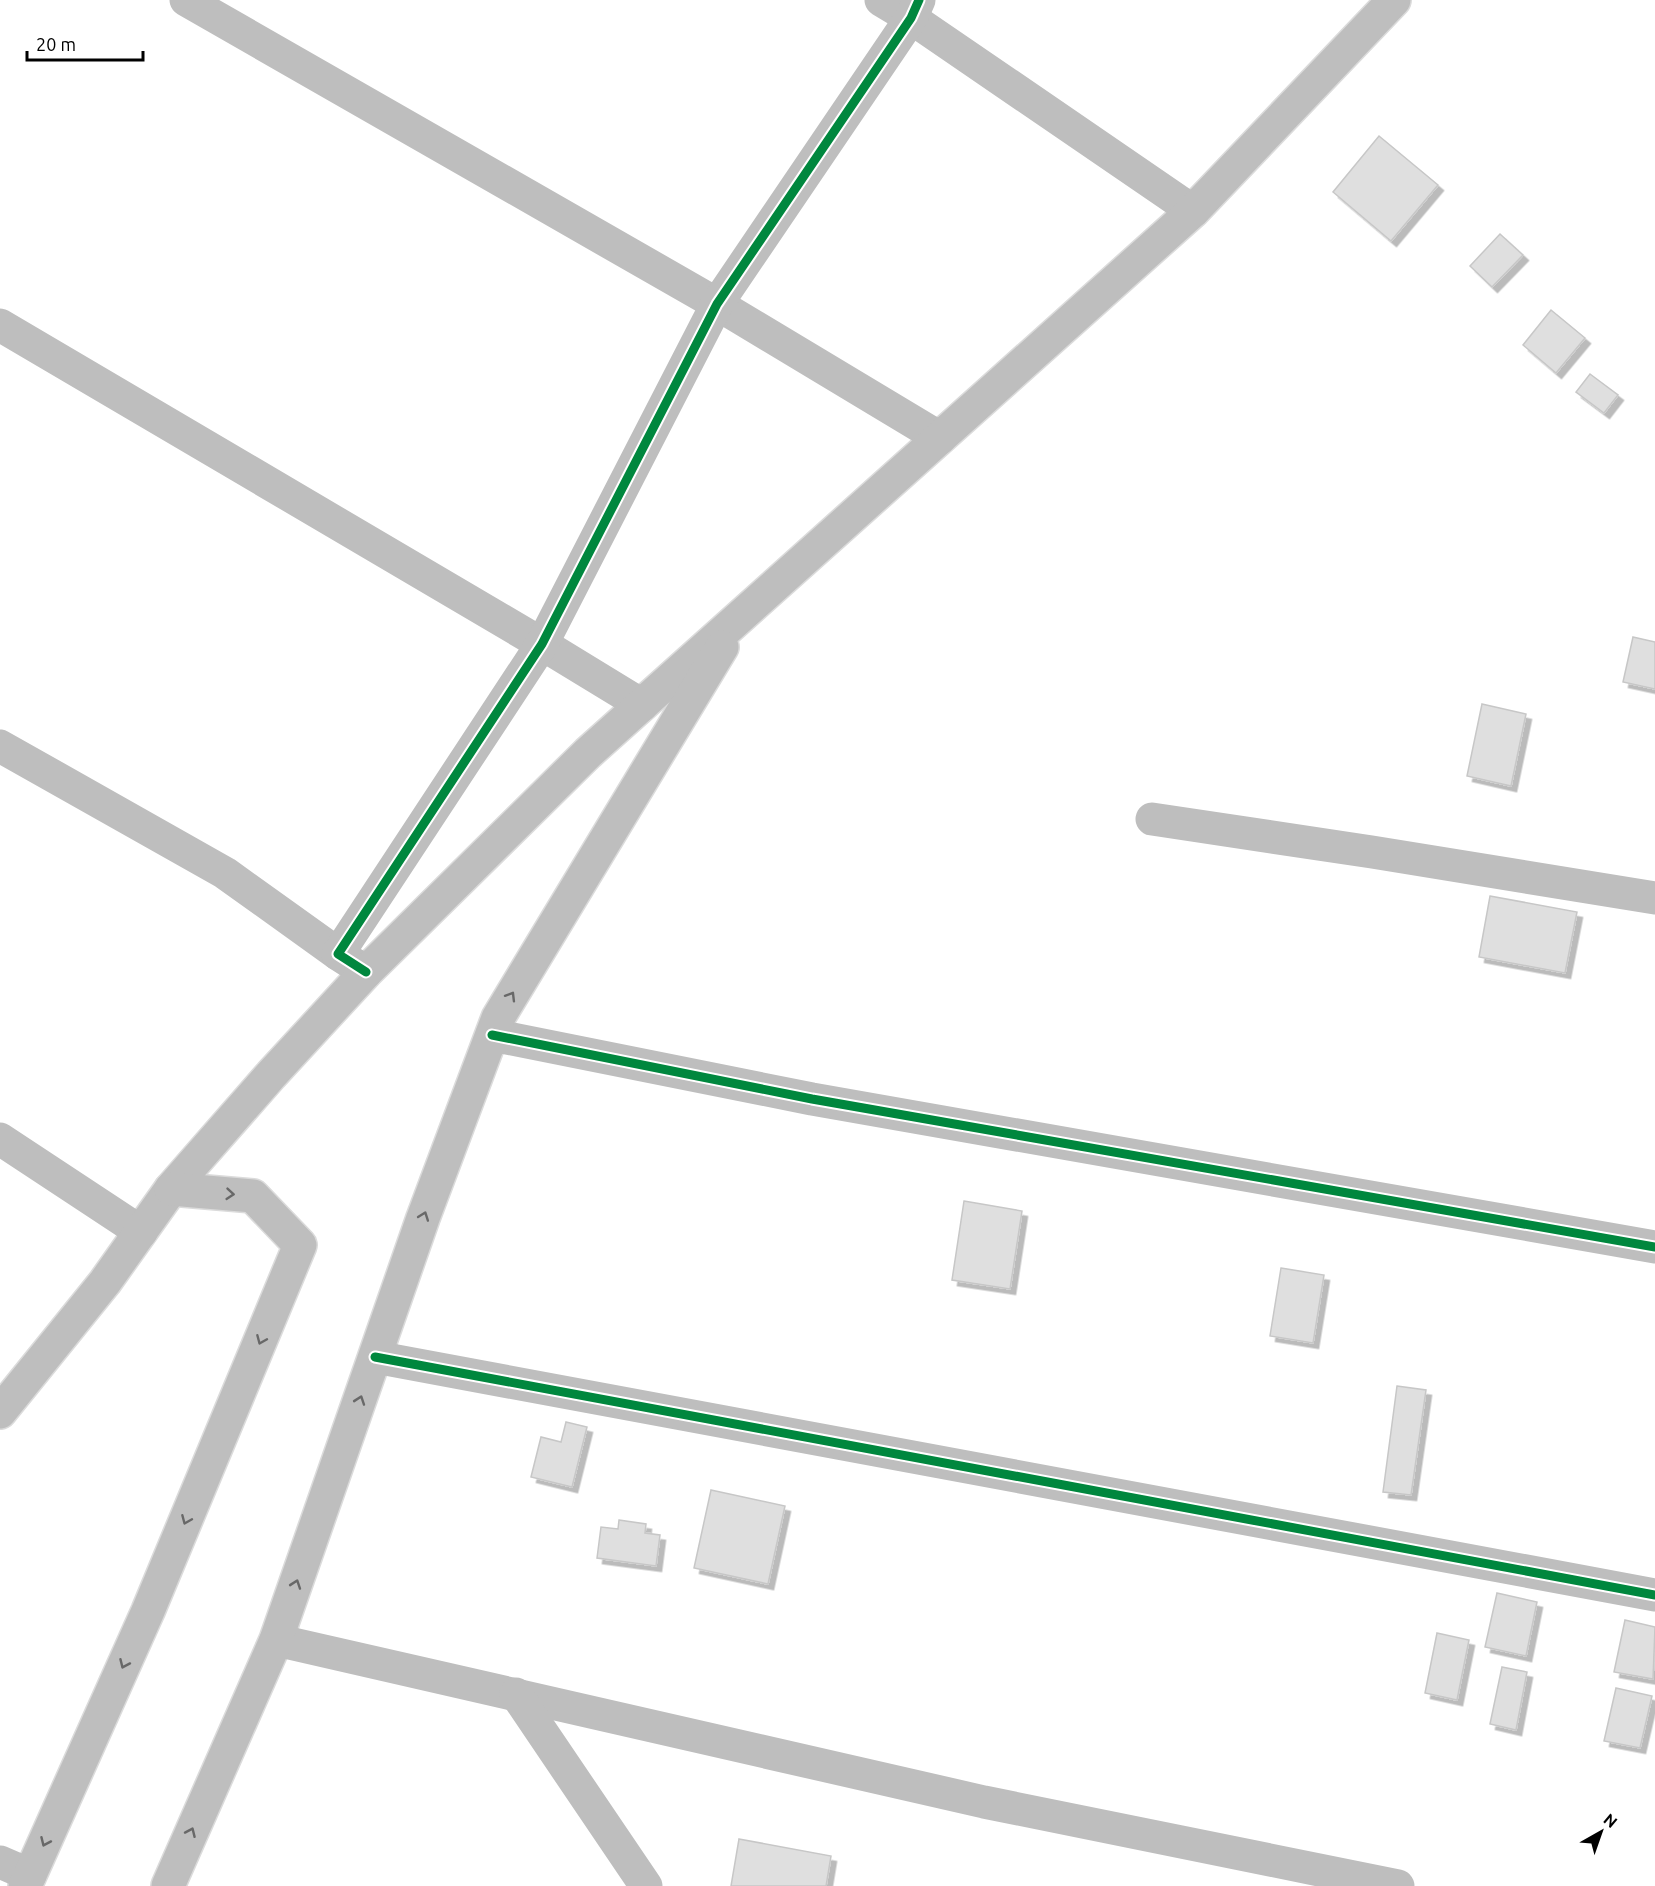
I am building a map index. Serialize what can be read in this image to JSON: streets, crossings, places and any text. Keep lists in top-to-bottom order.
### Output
{
  "scale_bar": "20 m",
  "north": "top right"
}
